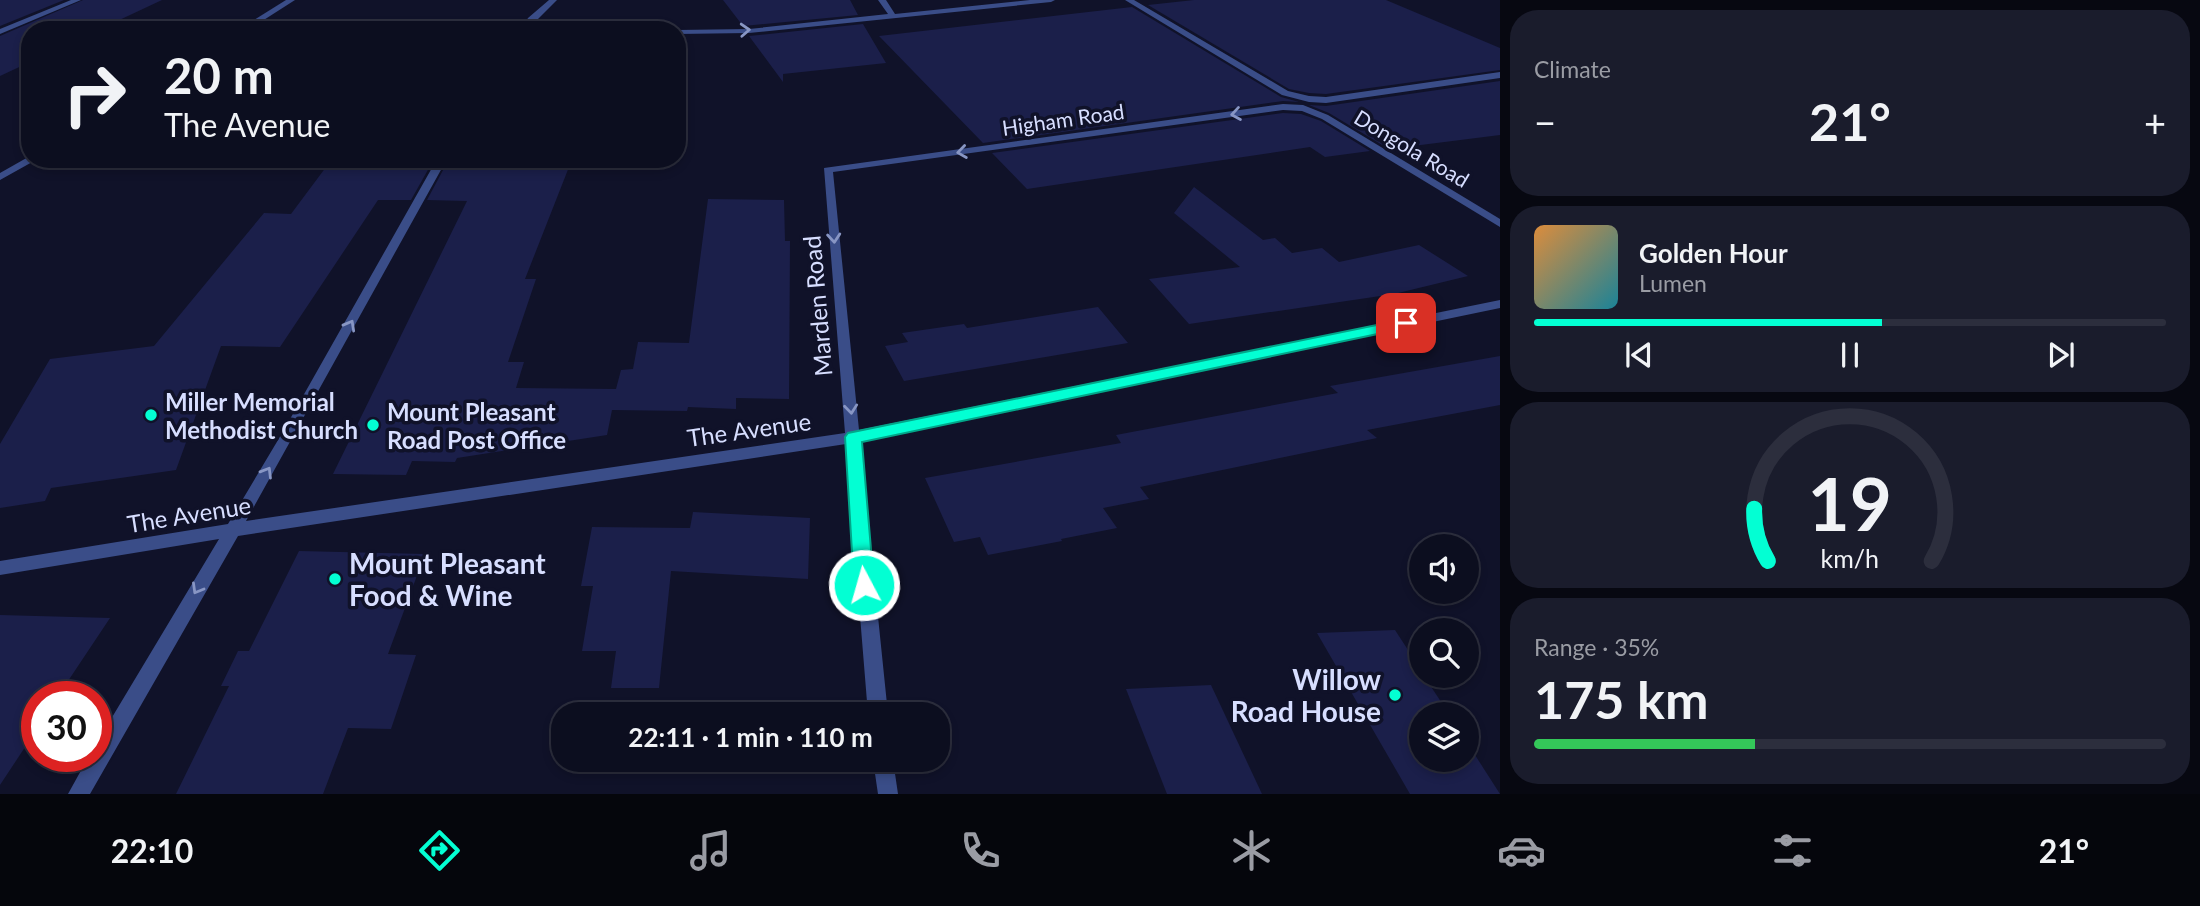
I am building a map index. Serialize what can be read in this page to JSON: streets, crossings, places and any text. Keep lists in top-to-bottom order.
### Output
{
  "streets": {
    "street": [
      "Higham Road",
      "Dongola Road",
      "Marden Road",
      "The Avenue"
    ]
  },
  "crossings": [
    ["Higham Road", "Dongola Road"],
    ["Higham Road", "Marden Road"],
    ["Marden Road", "The Avenue"]
  ],
  "one_way": ["Higham Road", "Marden Road"],
  "places": [
    "Miller Memorial Methodist Church",
    "Mount Pleasant Road Post Office",
    "Mount Pleasant Food & Wine",
    "Willow Road House"
  ],
  "page": {
    "tile": [
      "Climate",
      ["Range · 35%", "175 km"]
    ],
    "turn": ["20 m", "The Avenue"],
    "heat": ["−", "21°", "+"],
    "song": ["Golden Hour", "Lumen"],
    "limit": "30",
    "trip": "22:11 · 1 min · 110 m",
    "tabs": ["22:10", "21°"],
    "gauge": ["19", "km/h"]
  }
}
